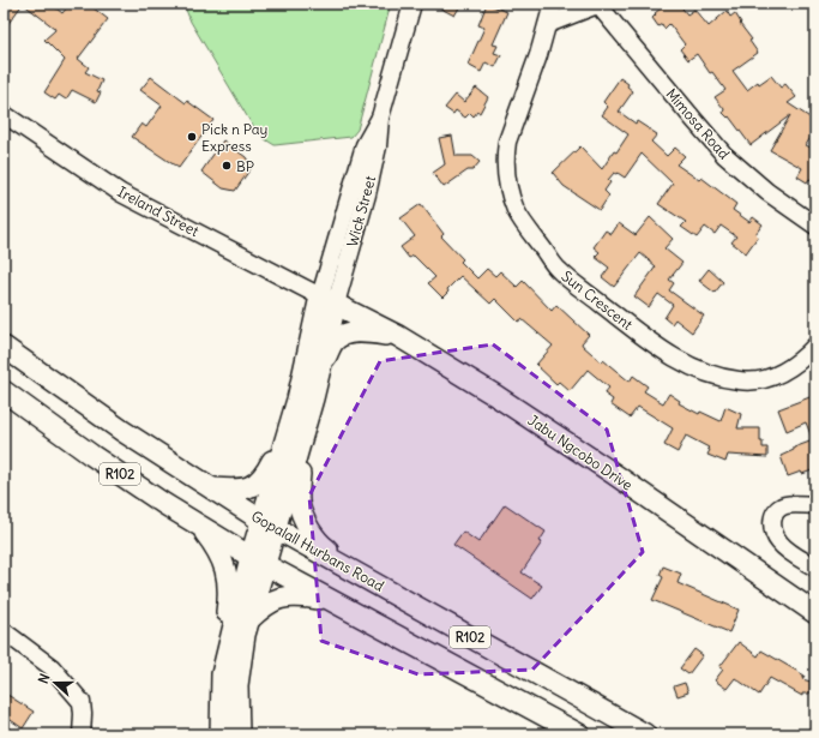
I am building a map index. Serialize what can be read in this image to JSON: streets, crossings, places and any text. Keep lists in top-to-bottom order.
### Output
{
  "streets": {
    "main road": ["Jabu Ngcobo Drive", "R102", "Gopalall Hurbans Road"],
    "street": [
      "Mimosa Road",
      "Ireland Street",
      "Wick Street",
      "Sun Crescent"
    ]
  },
  "crossings": [
    ["Ireland Street", "Wick Street"],
    ["Ireland Street", "Jabu Ngcobo Drive"],
    ["Wick Street", "Jabu Ngcobo Drive"]
  ],
  "places": ["Pick n Pay Express", "BP"],
  "north": "left"
}
